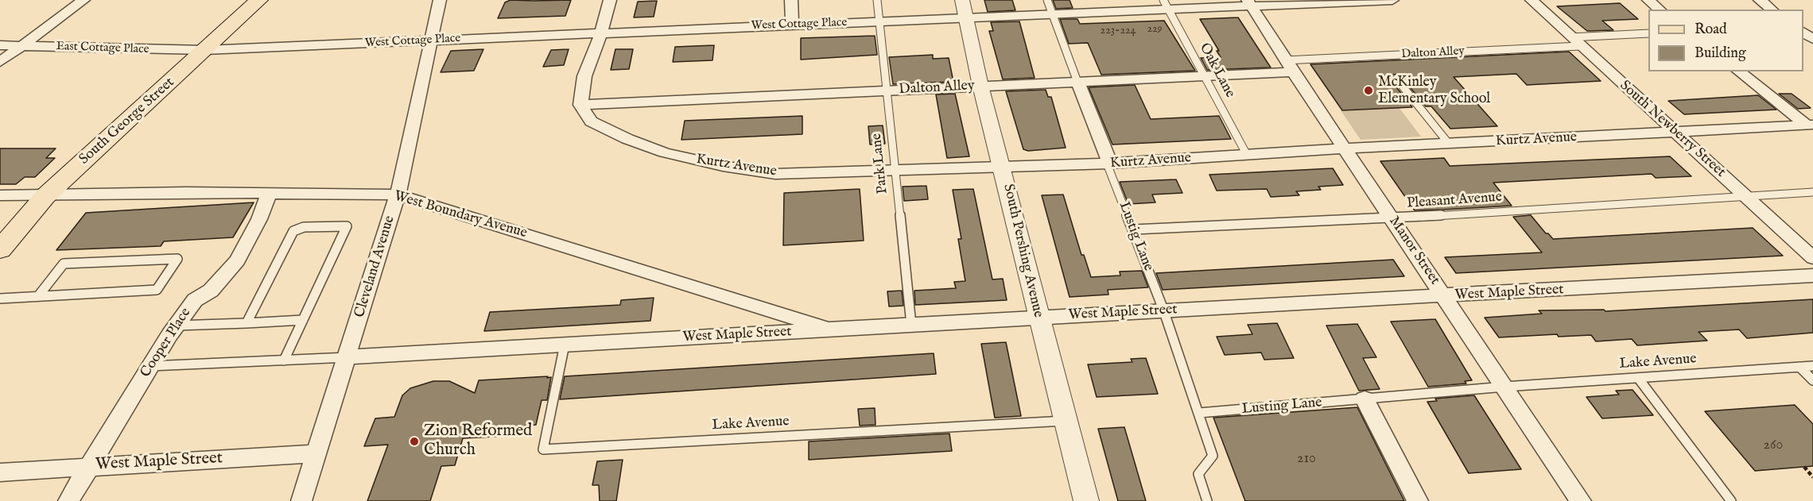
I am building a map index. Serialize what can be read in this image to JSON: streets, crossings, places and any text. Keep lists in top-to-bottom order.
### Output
{
  "streets": {
    "main road": ["South George Street"],
    "street": [
      "West Cottage Place",
      "East Cottage Place",
      "Dalton Alley",
      "South Newberry Street",
      "Kurtz Avenue",
      "West Boundary Avenue",
      "Lustig Lane",
      "South Pershing Avenue",
      "Manor Street",
      "Cleveland Avenue",
      "West Maple Street",
      "Cooper Place"
    ],
    "lane": [
      "Oak Lane",
      "Park Lane",
      "Pleasant Avenue",
      "Lake Avenue",
      "Lusting Lane"
    ]
  },
  "crossings": [
    ["West Cottage Place", "East Cottage Place"],
    ["West Cottage Place", "Oak Lane"],
    ["West Cottage Place", "South George Street"],
    ["West Cottage Place", "Park Lane"],
    ["West Cottage Place", "South Pershing Avenue"],
    ["West Cottage Place", "Manor Street"],
    ["West Cottage Place", "Cleveland Avenue"],
    ["East Cottage Place", "South George Street"],
    ["Dalton Alley", "Oak Lane"],
    ["Dalton Alley", "South Newberry Street"],
    ["Dalton Alley", "Kurtz Avenue"],
    ["Dalton Alley", "Park Lane"],
    ["Dalton Alley", "Lustig Lane"],
    ["Dalton Alley", "South Pershing Avenue"],
    ["Dalton Alley", "Manor Street"],
    ["Oak Lane", "Kurtz Avenue"],
    ["South George Street", "West Boundary Avenue"],
    ["South Newberry Street", "Kurtz Avenue"],
    ["South Newberry Street", "Pleasant Avenue"],
    ["Kurtz Avenue", "Park Lane"],
    ["Kurtz Avenue", "Lustig Lane"],
    ["Kurtz Avenue", "South Pershing Avenue"],
    ["Kurtz Avenue", "Manor Street"],
    ["Park Lane", "West Maple Street"],
    ["Pleasant Avenue", "Lustig Lane"],
    ["Pleasant Avenue", "Manor Street"],
    ["West Boundary Avenue", "Cleveland Avenue"],
    ["West Boundary Avenue", "West Maple Street"],
    ["West Boundary Avenue", "Cooper Place"],
    ["Lustig Lane", "West Maple Street"],
    ["Lustig Lane", "Lusting Lane"],
    ["South Pershing Avenue", "West Maple Street"],
    ["South Pershing Avenue", "Lake Avenue"],
    ["Manor Street", "West Maple Street"],
    ["Manor Street", "Lake Avenue"],
    ["Manor Street", "Lusting Lane"],
    ["Cleveland Avenue", "West Maple Street"],
    ["West Maple Street", "Cooper Place"],
    ["West Maple Street", "Lake Avenue"],
    ["Lake Avenue", "Lusting Lane"]
  ],
  "places": ["McKinley Elementary School", "Zion Reformed Church"],
  "house_numbers": [
    "229",
    "223-224",
    "260",
    "210"
  ],
  "legend": ["Road", "Building"]
}
